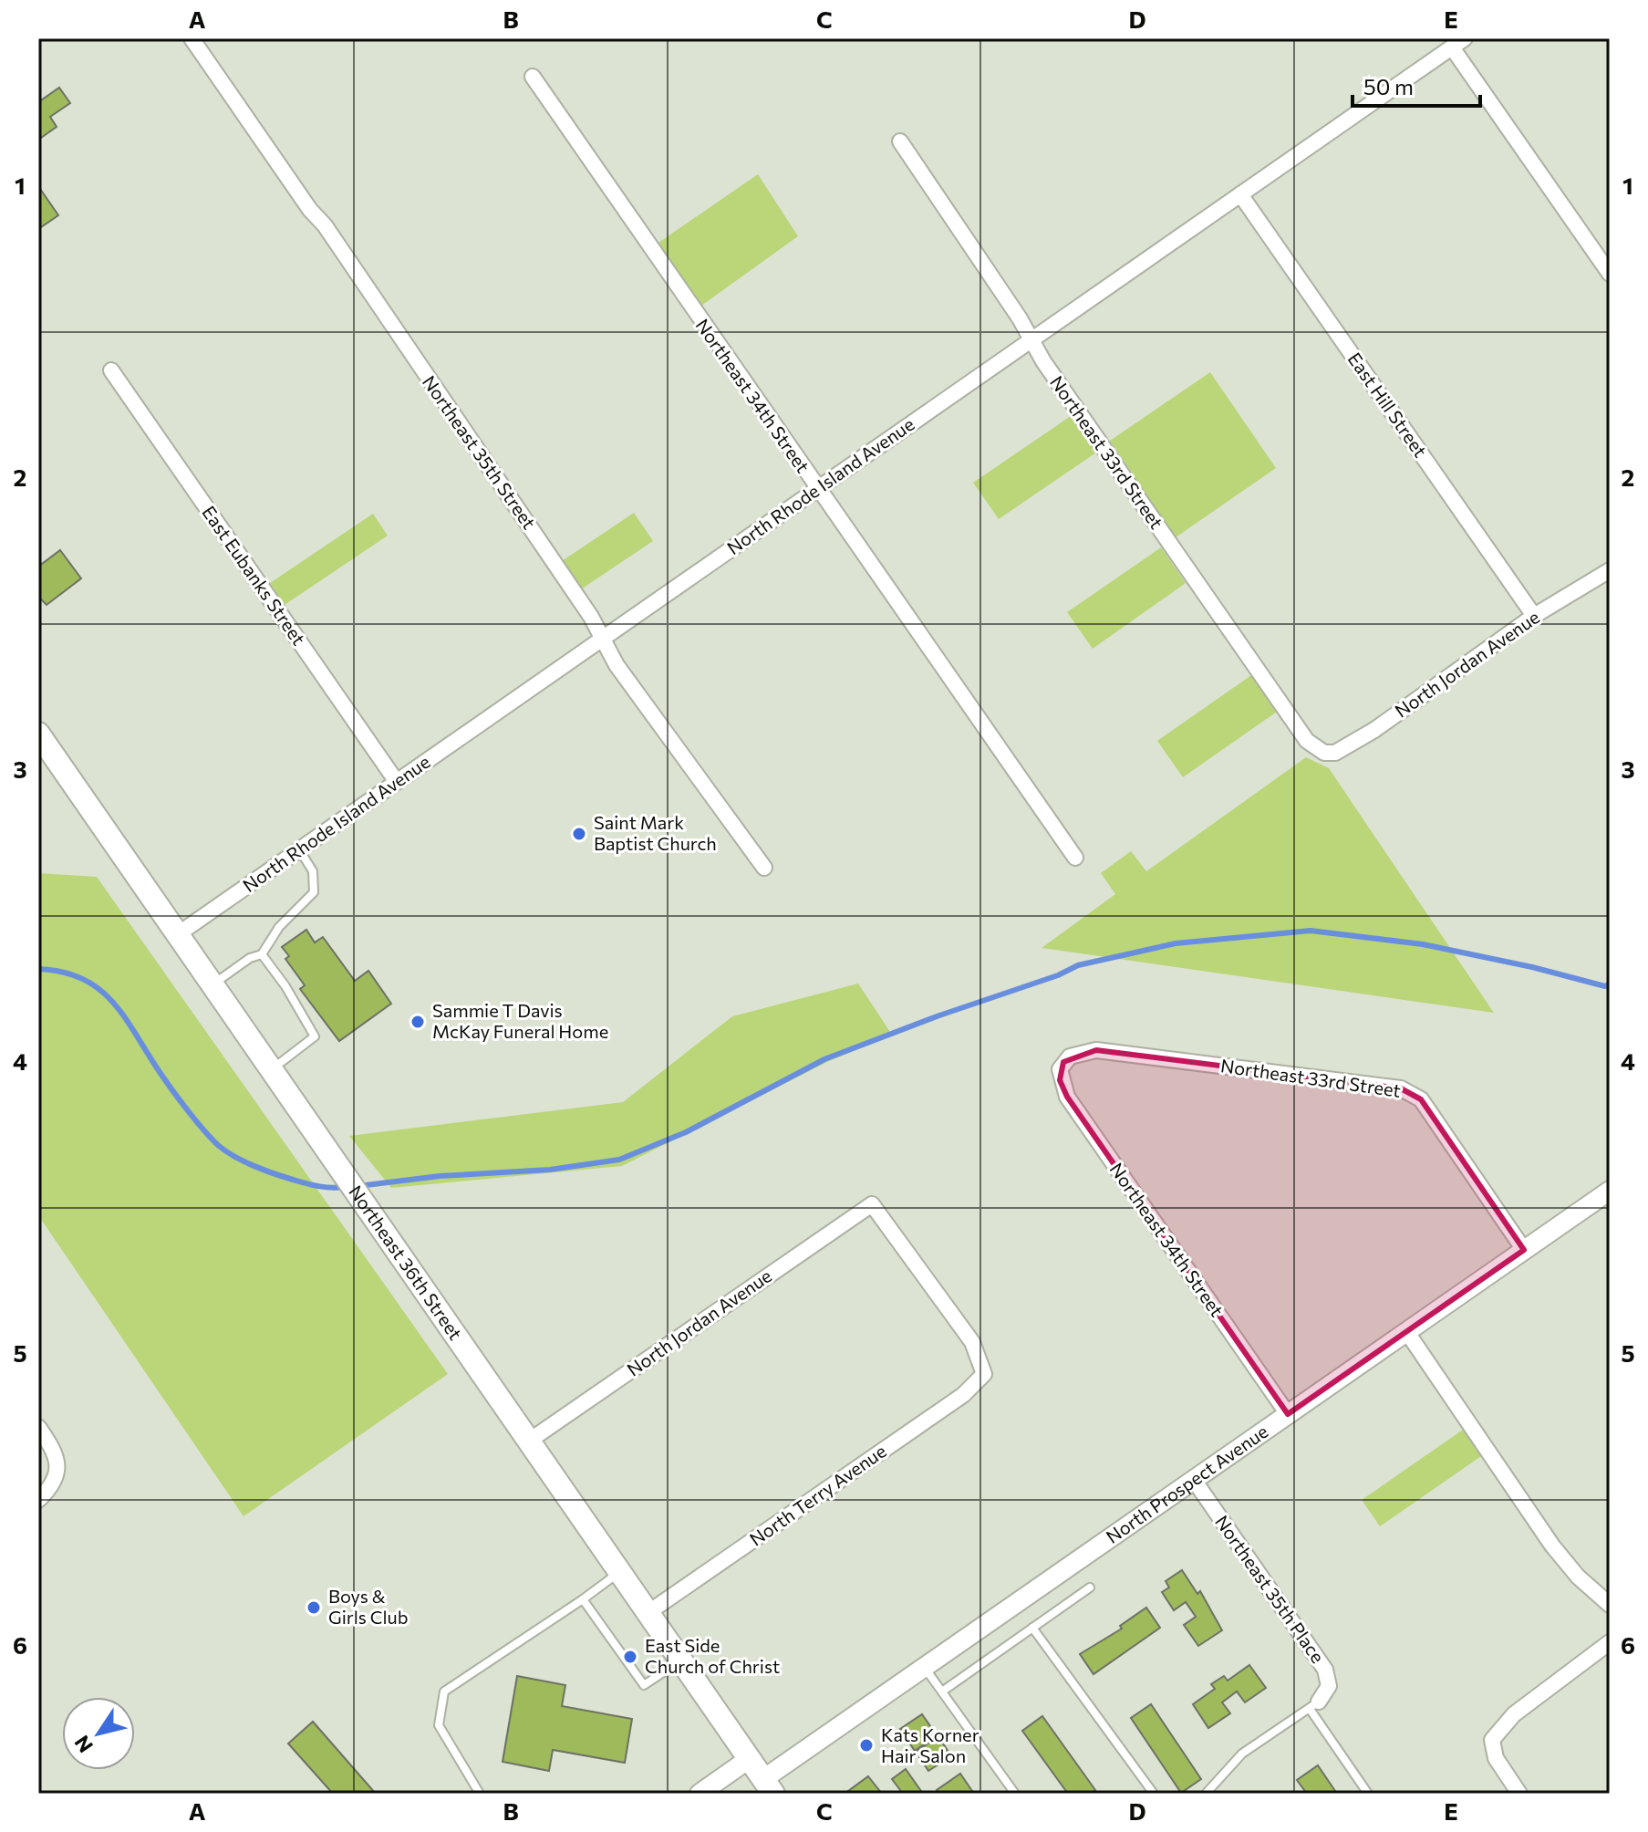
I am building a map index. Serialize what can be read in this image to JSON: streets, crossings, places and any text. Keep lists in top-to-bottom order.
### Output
{
  "streets": {
    "main road": ["Northeast 36th Street"],
    "street": [
      "Northeast 34th Street",
      "East Hill Street",
      "Northeast 35th Street",
      "Northeast 33rd Street",
      "North Rhode Island Avenue",
      "East Eubanks Street",
      "North Jordan Avenue",
      "North Prospect Avenue",
      "North Terry Avenue",
      "Northeast 35th Place"
    ]
  },
  "crossings": [
    ["Northeast 34th Street", "Northeast 33rd Street"],
    ["Northeast 34th Street", "North Rhode Island Avenue"],
    ["Northeast 34th Street", "North Prospect Avenue"],
    ["East Hill Street", "North Rhode Island Avenue"],
    ["East Hill Street", "North Jordan Avenue"],
    ["Northeast 35th Street", "North Rhode Island Avenue"],
    ["Northeast 33rd Street", "North Rhode Island Avenue"],
    ["Northeast 33rd Street", "North Jordan Avenue"],
    ["Northeast 33rd Street", "North Prospect Avenue"],
    ["North Rhode Island Avenue", "East Eubanks Street"],
    ["North Rhode Island Avenue", "Northeast 36th Street"],
    ["North Jordan Avenue", "Northeast 36th Street"],
    ["North Jordan Avenue", "North Terry Avenue"],
    ["Northeast 36th Street", "North Prospect Avenue"],
    ["Northeast 36th Street", "North Terry Avenue"],
    ["North Prospect Avenue", "Northeast 35th Place"]
  ],
  "places": [
    "Saint Mark Baptist Church",
    "Sammie T Davis McKay Funeral Home",
    "Boys & Girls Club",
    "East Side Church of Christ",
    "Kats Korner Hair Salon"
  ],
  "scale_bar": "50 m",
  "north": "bottom left",
  "grid": {
    "columns": [
      "A",
      "B",
      "C",
      "D",
      "E"
    ],
    "rows": [
      "1",
      "2",
      "3",
      "4",
      "5",
      "6"
    ]
  }
}
